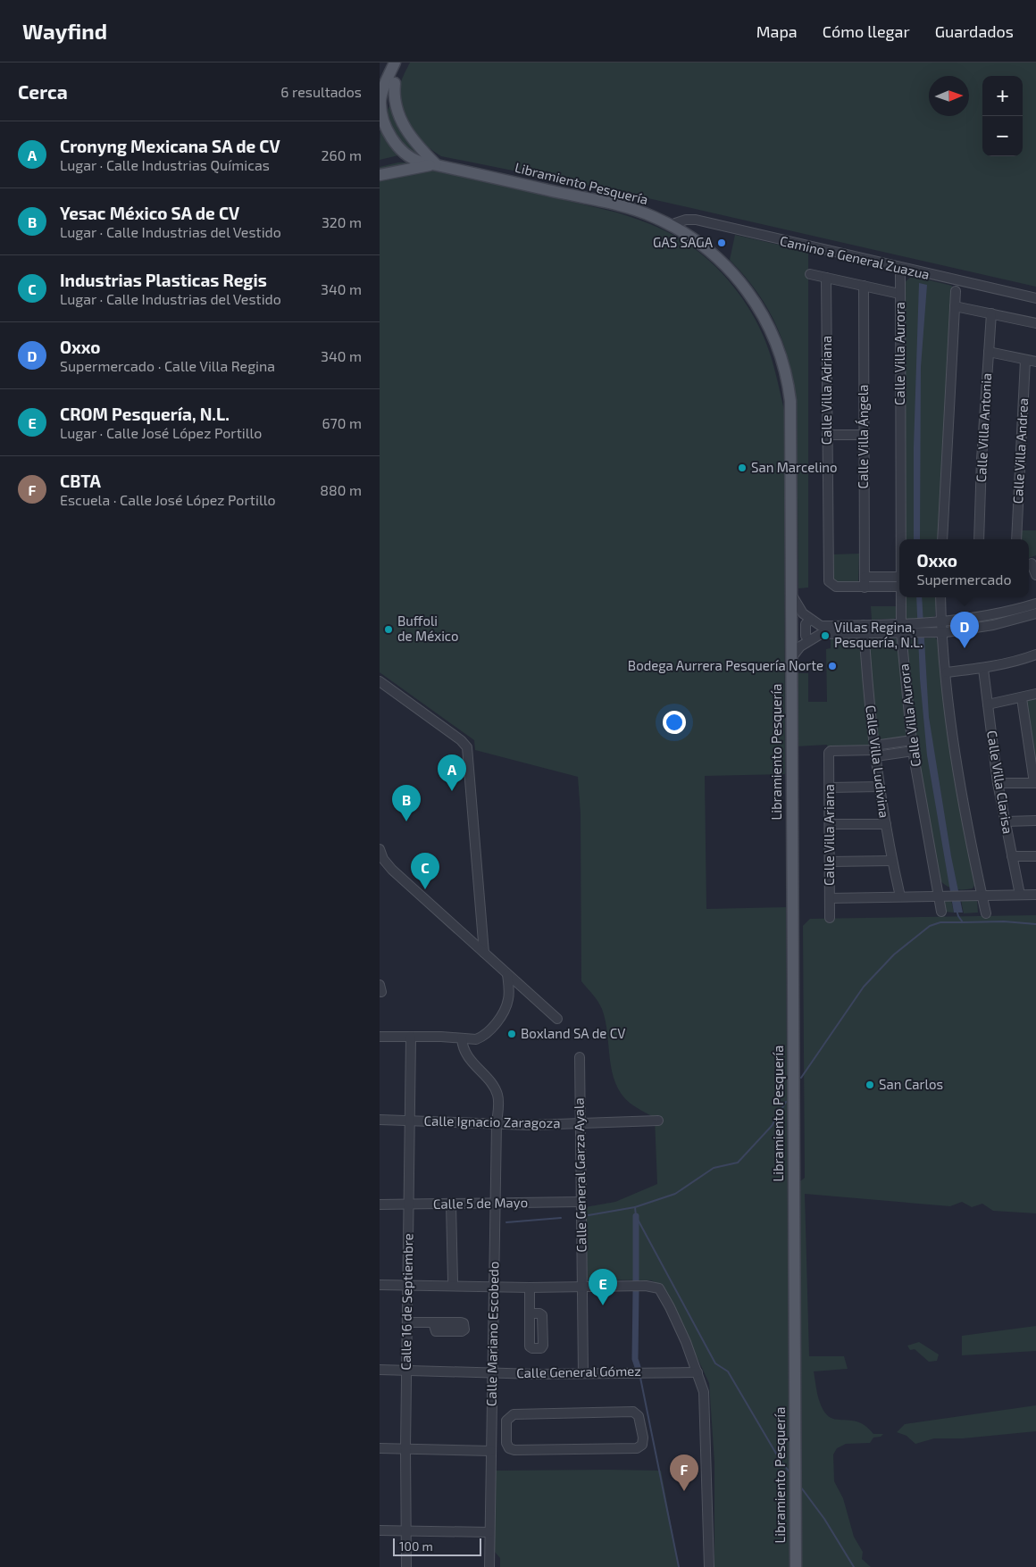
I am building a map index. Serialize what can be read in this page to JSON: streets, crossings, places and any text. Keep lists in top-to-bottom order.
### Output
{
  "streets": {
    "main road": ["Libramiento Pesquería"],
    "street": [
      "Camino a General Zuazua",
      "Calle Villa Aurora",
      "Calle Villa Adriana",
      "Calle Villa Antonia",
      "Calle Villa Ángela",
      "Calle Villa Andrea",
      "Calle Villa Ludivina",
      "Calle Villa Clarisa",
      "Calle Villa Ariana",
      "Calle Ignacio Zaragoza",
      "Calle General Garza Ayala",
      "Calle 5 de Mayo",
      "Calle 16 de Septiembre",
      "Calle Mariano Escobedo",
      "Calle General Gómez"
    ]
  },
  "crossings": [
    ["Calle Villa Adriana", "Calle Villa Ángela"],
    ["Calle Villa Ludivina", "Calle Villa Ariana"],
    ["Calle Ignacio Zaragoza", "Calle General Garza Ayala"],
    ["Calle Ignacio Zaragoza", "Calle 16 de Septiembre"],
    ["Calle Ignacio Zaragoza", "Calle Mariano Escobedo"],
    ["Calle General Garza Ayala", "Calle 5 de Mayo"],
    ["Calle General Garza Ayala", "Calle General Gómez"],
    ["Calle 5 de Mayo", "Calle 16 de Septiembre"],
    ["Calle 5 de Mayo", "Calle Mariano Escobedo"],
    ["Calle 16 de Septiembre", "Calle General Gómez"],
    ["Calle Mariano Escobedo", "Calle General Gómez"]
  ],
  "places": [
    "GAS SAGA",
    "San Marcelino",
    "Buffoli de México",
    "Villas Regina, Pesquería, N.L.",
    "Bodega Aurrera Pesquería Norte",
    "Boxland SA de CV",
    "San Carlos"
  ],
  "scale_bar": "100 m",
  "north": "right",
  "page": {
    "header": "Wayfind",
    "nav": ["Mapa", "Cómo llegar", "Guardados"],
    "heading": ["Cerca", "6 resultados"],
    "map_buttons": ["+", "−"],
    "list": [
      {
        "mark": "A",
        "name": "Cronyng Mexicana SA de CV",
        "note": "Lugar · Calle Industrias Químicas",
        "value": "260 m"
      },
      {
        "mark": "B",
        "name": "Yesac México SA de CV",
        "note": "Lugar · Calle Industrias del Vestido",
        "value": "320 m"
      },
      {
        "mark": "C",
        "name": "Industrias Plasticas Regis",
        "note": "Lugar · Calle Industrias del Vestido",
        "value": "340 m"
      },
      {
        "mark": "D",
        "name": "Oxxo",
        "note": "Supermercado · Calle Villa Regina",
        "value": "340 m"
      },
      {
        "mark": "E",
        "name": "CROM Pesquería, N.L.",
        "note": "Lugar · Calle José López Portillo",
        "value": "670 m"
      },
      {
        "mark": "F",
        "name": "CBTA",
        "note": "Escuela · Calle José López Portillo",
        "value": "880 m"
      }
    ],
    "popup": ["Oxxo", "Supermercado"],
    "pins": [
      "D",
      "A",
      "B",
      "C",
      "E",
      "F"
    ],
    "scale": "100 m"
  }
}
